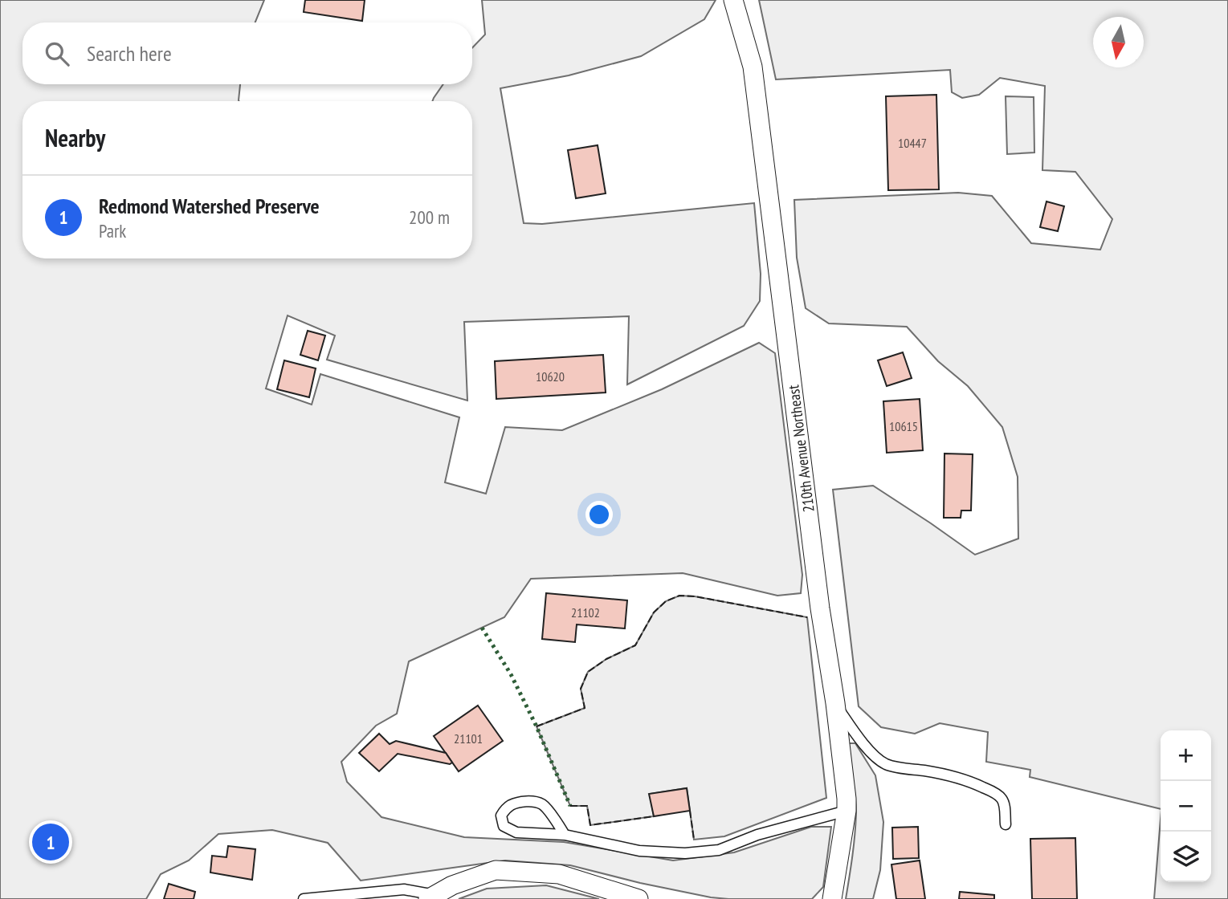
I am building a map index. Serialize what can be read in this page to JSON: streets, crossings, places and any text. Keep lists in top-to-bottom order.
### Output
{
  "streets": {
    "street": ["210th Avenue Northeast"]
  },
  "house_numbers": [
    "10447",
    "10620",
    "10615",
    "21102",
    "21101"
  ],
  "north": "bottom",
  "page": {
    "search": "Search here",
    "heading": "Nearby",
    "list": [
      {
        "mark": "1",
        "name": "Redmond Watershed Preserve",
        "note": "Park",
        "value": "200 m"
      }
    ],
    "map_buttons": ["+", "−"],
    "pins": "1"
  }
}
